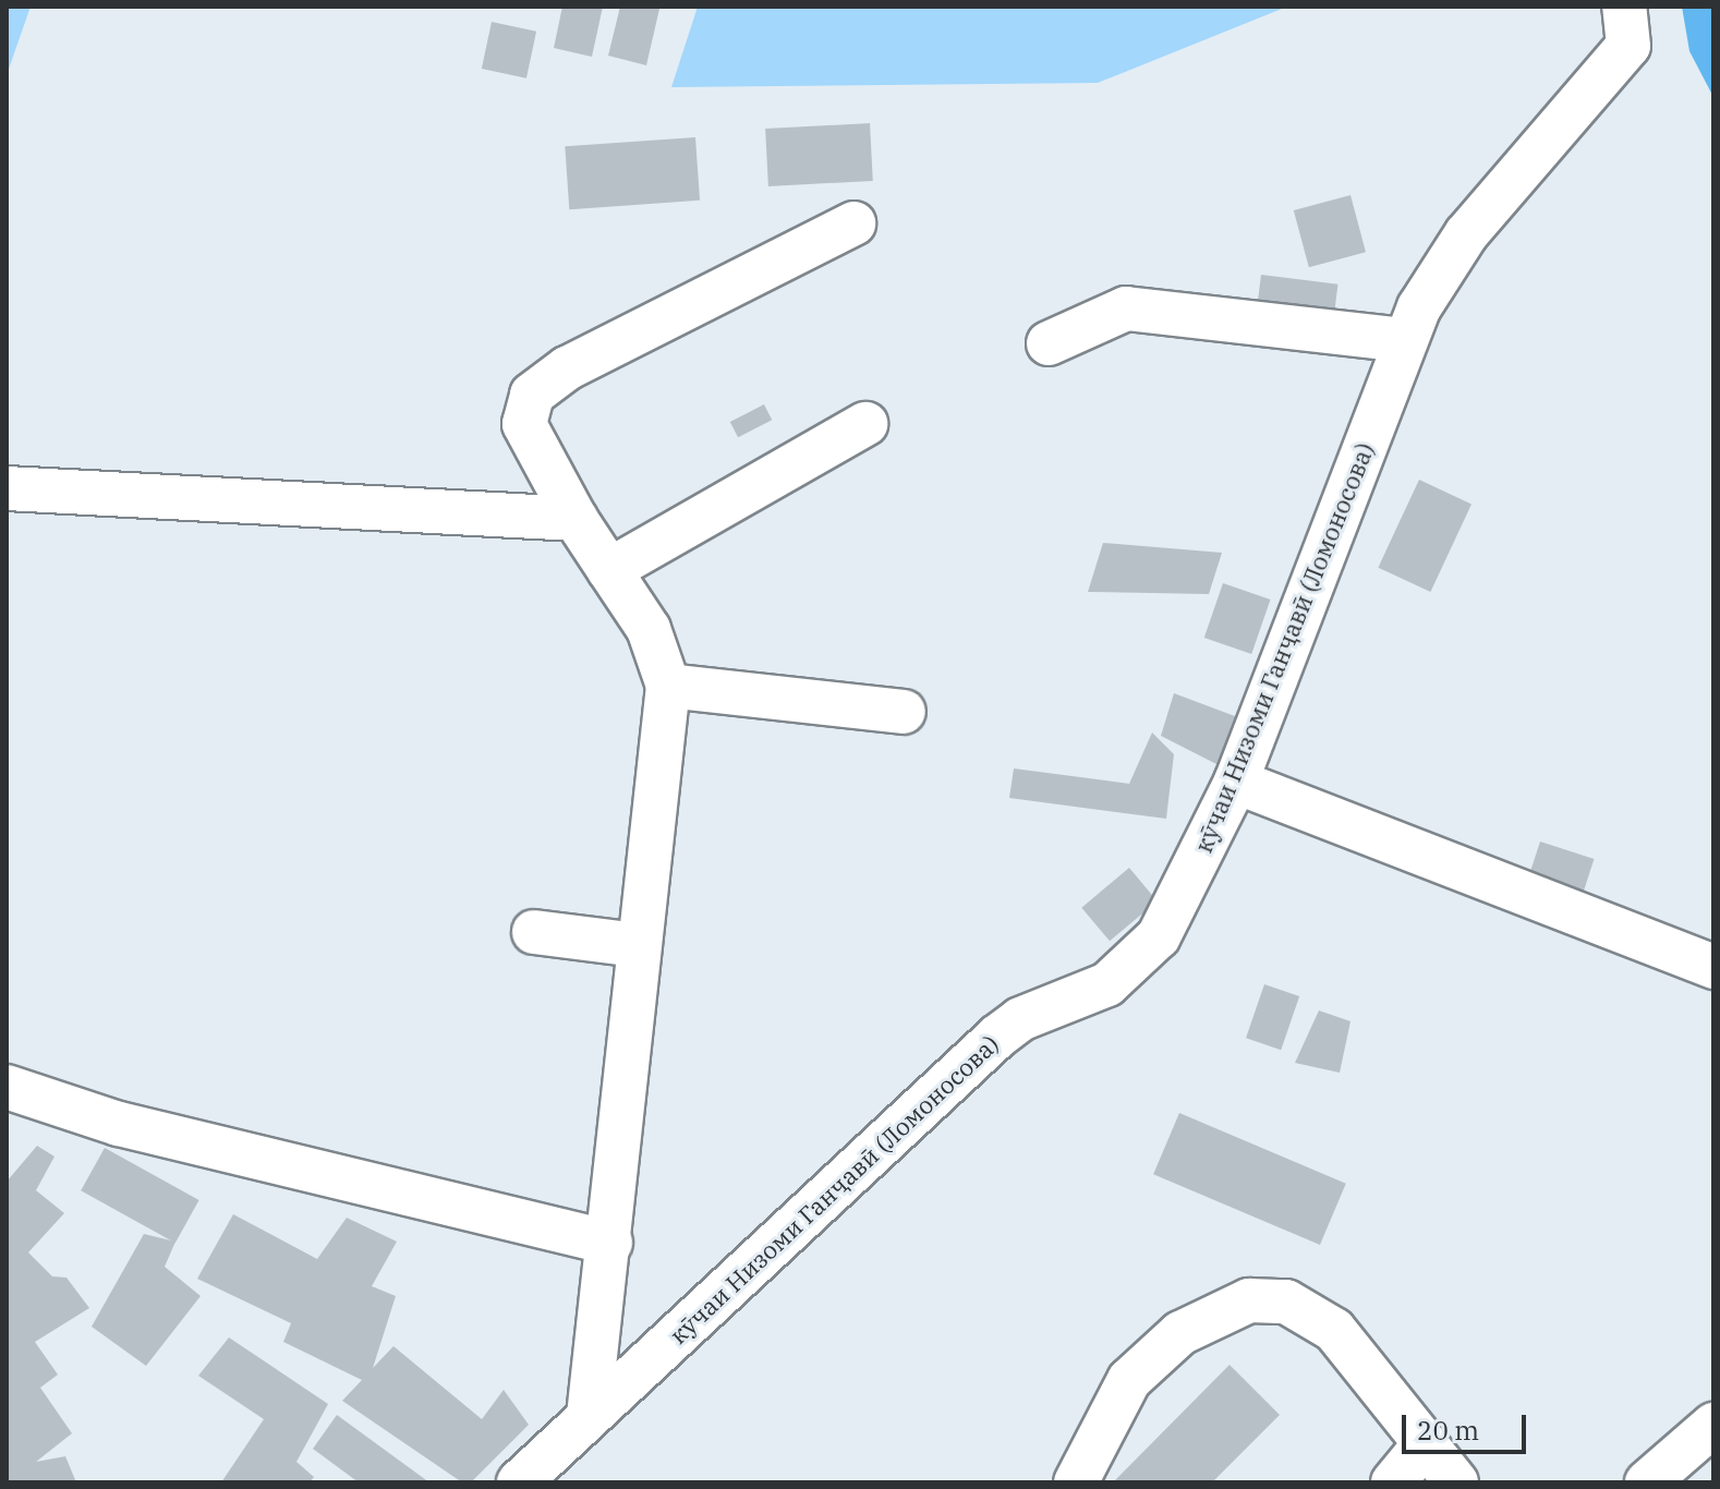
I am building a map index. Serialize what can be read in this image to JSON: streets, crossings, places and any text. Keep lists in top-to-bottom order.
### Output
{
  "streets": {
    "street": ["кӯчаи Низоми Ганҷавӣ (Ломоносова)"]
  },
  "scale_bar": "20 m"
}
